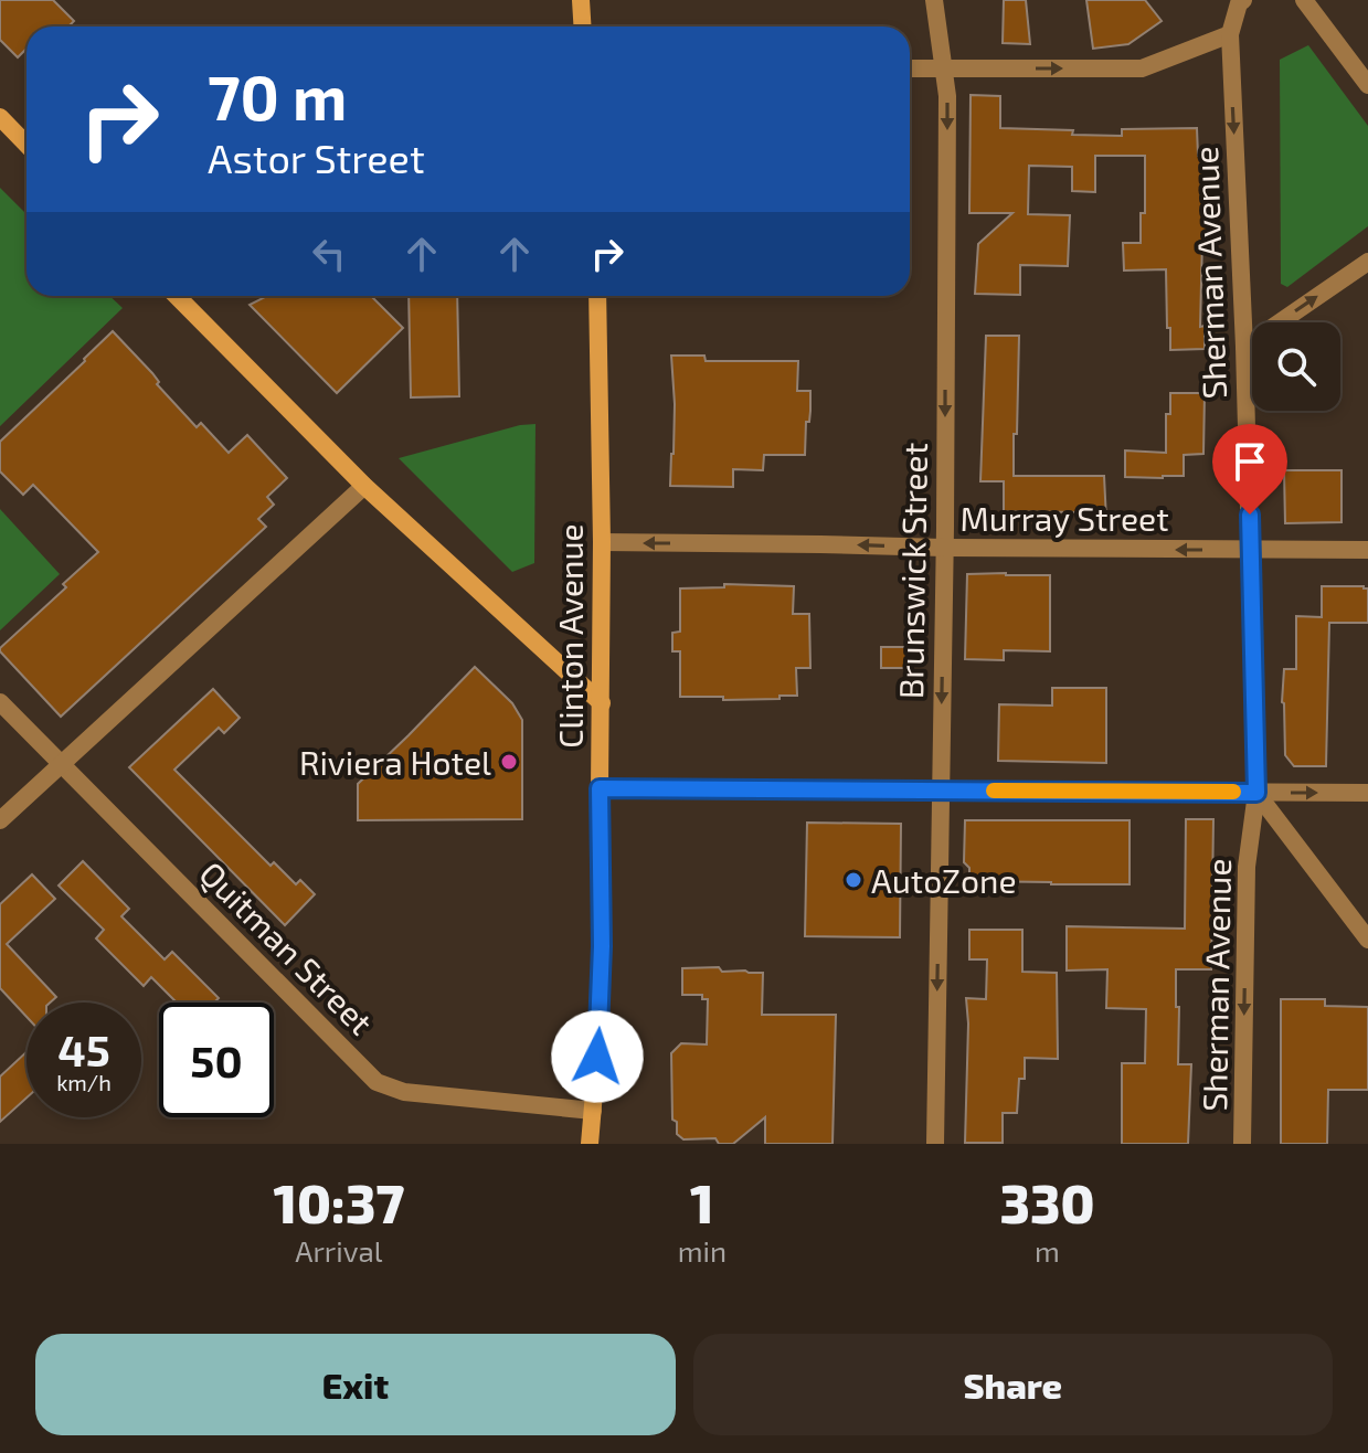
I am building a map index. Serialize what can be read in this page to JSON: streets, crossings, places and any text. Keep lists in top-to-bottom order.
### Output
{
  "streets": {
    "main road": ["Clinton Avenue"],
    "street": [
      "Sherman Avenue",
      "Murray Street",
      "Brunswick Street",
      "Quitman Street"
    ]
  },
  "crossings": [
    ["Sherman Avenue", "Murray Street"],
    ["Murray Street", "Brunswick Street"],
    ["Murray Street", "Clinton Avenue"],
    ["Clinton Avenue", "Quitman Street"]
  ],
  "one_way": ["Sherman Avenue", "Murray Street", "Brunswick Street"],
  "places": ["Riviera Hotel", "AutoZone"],
  "page": {
    "turn": ["70 m", "Astor Street"],
    "speed": "45 km/h",
    "limit": "50",
    "eta": [
      "10:37",
      "Arrival",
      "1",
      "min",
      "330",
      "m"
    ],
    "buttons": ["Exit", "Share"]
  }
}
